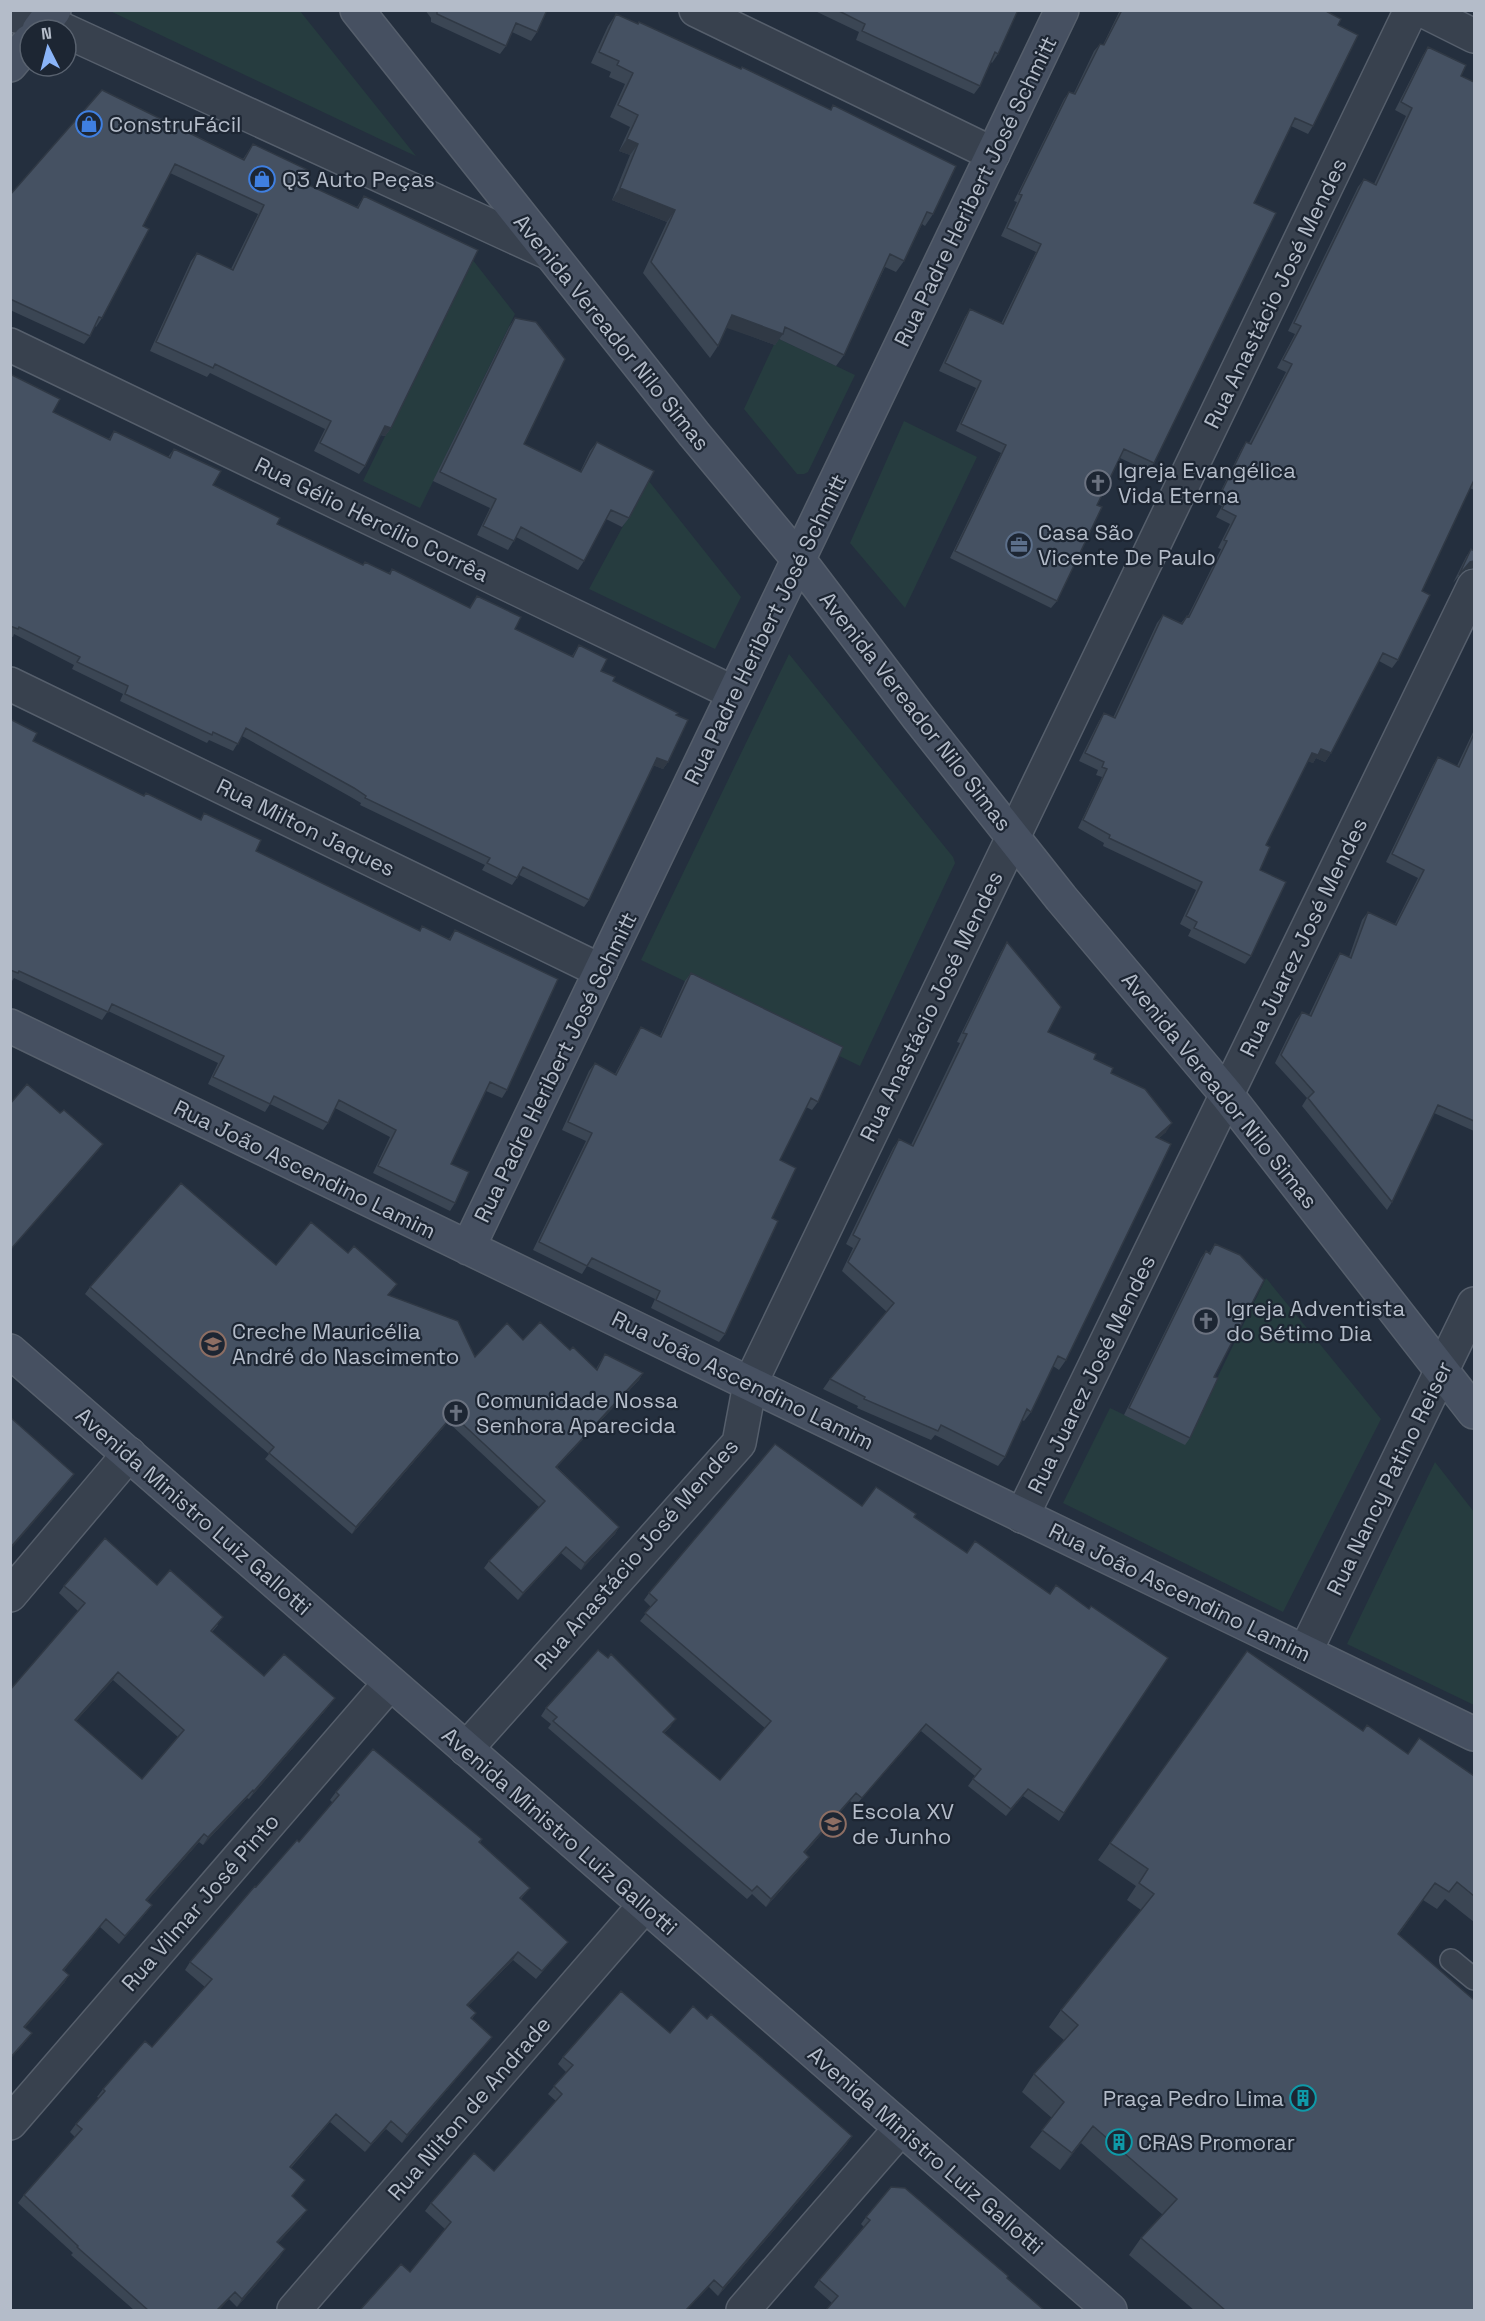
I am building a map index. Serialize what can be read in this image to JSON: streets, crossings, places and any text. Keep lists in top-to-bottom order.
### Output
{
  "streets": {
    "street": [
      "Rua Padre Heribert José Schmitt",
      "Rua Anastácio José Mendes",
      "Avenida Vereador Nilo Simas",
      "Rua Gélio Hercílio Corrêa",
      "Rua Milton Jaques",
      "Rua Juarez José Mendes",
      "Rua João Ascendino Lamim",
      "Rua Nancy Patino Reiser",
      "Avenida Ministro Luiz Gallotti",
      "Rua Vilmar José Pinto",
      "Rua Nilton de Andrade"
    ]
  },
  "crossings": [
    ["Rua Padre Heribert José Schmitt", "Avenida Vereador Nilo Simas"],
    ["Rua Padre Heribert José Schmitt", "Rua Gélio Hercílio Corrêa"],
    ["Rua Padre Heribert José Schmitt", "Rua Milton Jaques"],
    ["Rua Padre Heribert José Schmitt", "Rua João Ascendino Lamim"],
    ["Rua Anastácio José Mendes", "Avenida Vereador Nilo Simas"],
    ["Rua Anastácio José Mendes", "Rua João Ascendino Lamim"],
    ["Rua Anastácio José Mendes", "Avenida Ministro Luiz Gallotti"],
    ["Avenida Vereador Nilo Simas", "Rua Juarez José Mendes"],
    ["Avenida Vereador Nilo Simas", "Rua Nancy Patino Reiser"],
    ["Rua Juarez José Mendes", "Rua João Ascendino Lamim"],
    ["Rua João Ascendino Lamim", "Rua Nancy Patino Reiser"],
    ["Avenida Ministro Luiz Gallotti", "Rua Vilmar José Pinto"],
    ["Avenida Ministro Luiz Gallotti", "Rua Nilton de Andrade"]
  ],
  "places": {
    "shop": ["ConstruFácil", "Q3 Auto Peças"],
    "church": ["Igreja Evangélica Vida Eterna", "Igreja Adventista do Sétimo Dia", "Comunidade Nossa Senhora Aparecida"],
    "office": ["Casa São Vicente De Paulo"],
    "school or university": ["Creche Mauricélia André do Nascimento", "Escola XV de Junho"],
    "building": ["Praça Pedro Lima", "CRAS Promorar"]
  },
  "north": "top"
}
